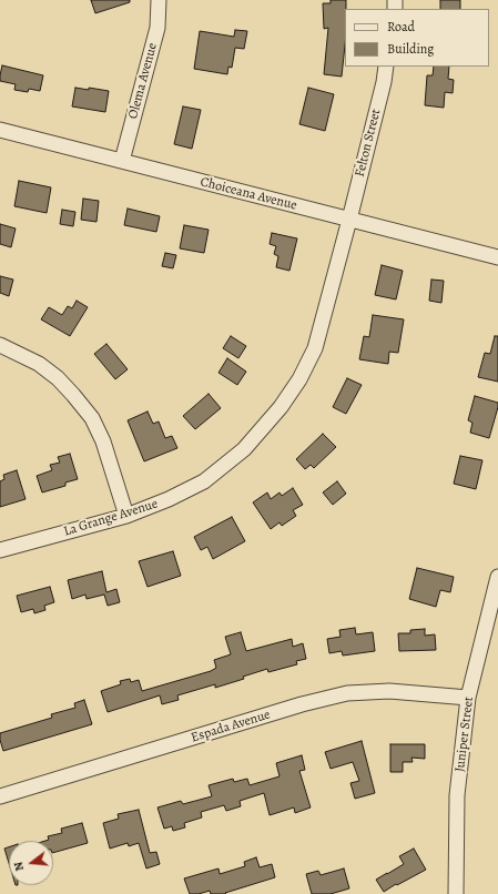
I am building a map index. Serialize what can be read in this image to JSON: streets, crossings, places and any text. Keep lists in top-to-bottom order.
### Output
{
  "streets": {
    "street": [
      "Olema Avenue",
      "Felton Street",
      "Choiceana Avenue",
      "La Grange Avenue",
      "Espada Avenue",
      "Juniper Street"
    ]
  },
  "crossings": [
    ["Olema Avenue", "Choiceana Avenue"],
    ["Felton Street", "Choiceana Avenue"],
    ["Felton Street", "La Grange Avenue"],
    ["Choiceana Avenue", "La Grange Avenue"],
    ["Espada Avenue", "Juniper Street"]
  ],
  "legend": ["Road", "Building"],
  "north": "left"
}
